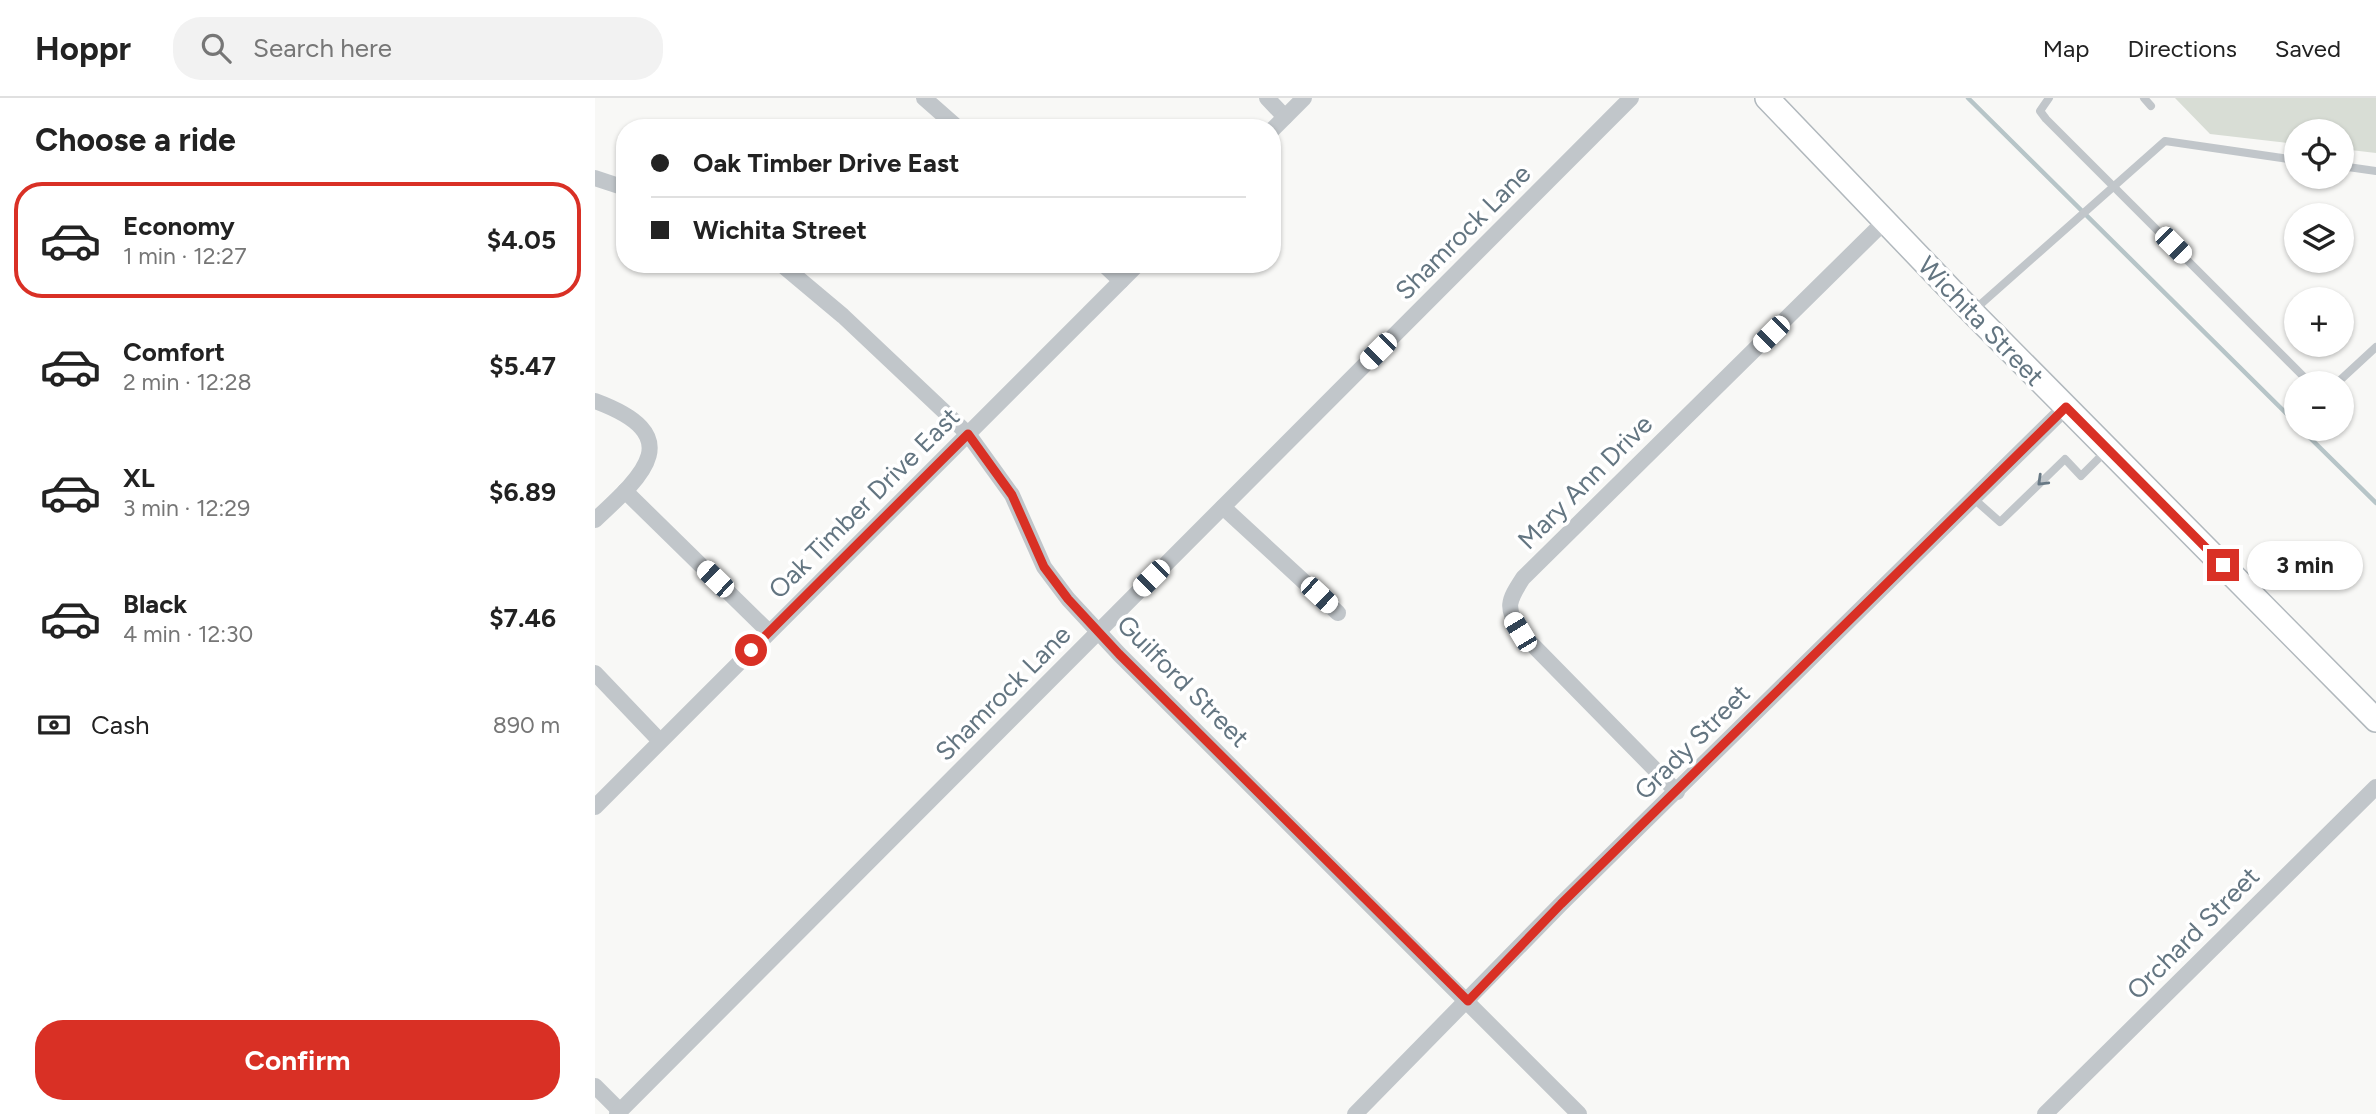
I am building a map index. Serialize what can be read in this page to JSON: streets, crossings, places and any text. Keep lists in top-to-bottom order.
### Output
{
  "streets": {
    "main road": ["Wichita Street"],
    "street": [
      "Shamrock Lane",
      "Mary Ann Drive",
      "Oak Timber Drive East",
      "Guilford Street",
      "Grady Street",
      "Orchard Street"
    ]
  },
  "crossings": [
    ["Shamrock Lane", "Guilford Street"],
    ["Wichita Street", "Mary Ann Drive"],
    ["Wichita Street", "Grady Street"],
    ["Mary Ann Drive", "Grady Street"],
    ["Oak Timber Drive East", "Guilford Street"],
    ["Guilford Street", "Grady Street"]
  ],
  "page": {
    "header": "Hoppr",
    "search": "Search here",
    "nav": ["Map", "Directions", "Saved"],
    "heading": "Choose a ride",
    "map_buttons": ["+", "−"],
    "banner": ["Oak Timber Drive East", "Wichita Street"],
    "list": [
      {
        "name": "Economy",
        "note": "1 min · 12:27",
        "value": "$4.05"
      },
      {
        "name": "Comfort",
        "note": "2 min · 12:28",
        "value": "$5.47"
      },
      {
        "name": "XL",
        "note": "3 min · 12:29",
        "value": "$6.89"
      },
      {
        "name": "Black",
        "note": "4 min · 12:30",
        "value": "$7.46"
      }
    ],
    "bubble": "3 min",
    "pay": ["Cash", "890 m"],
    "buttons": "Confirm"
  }
}
